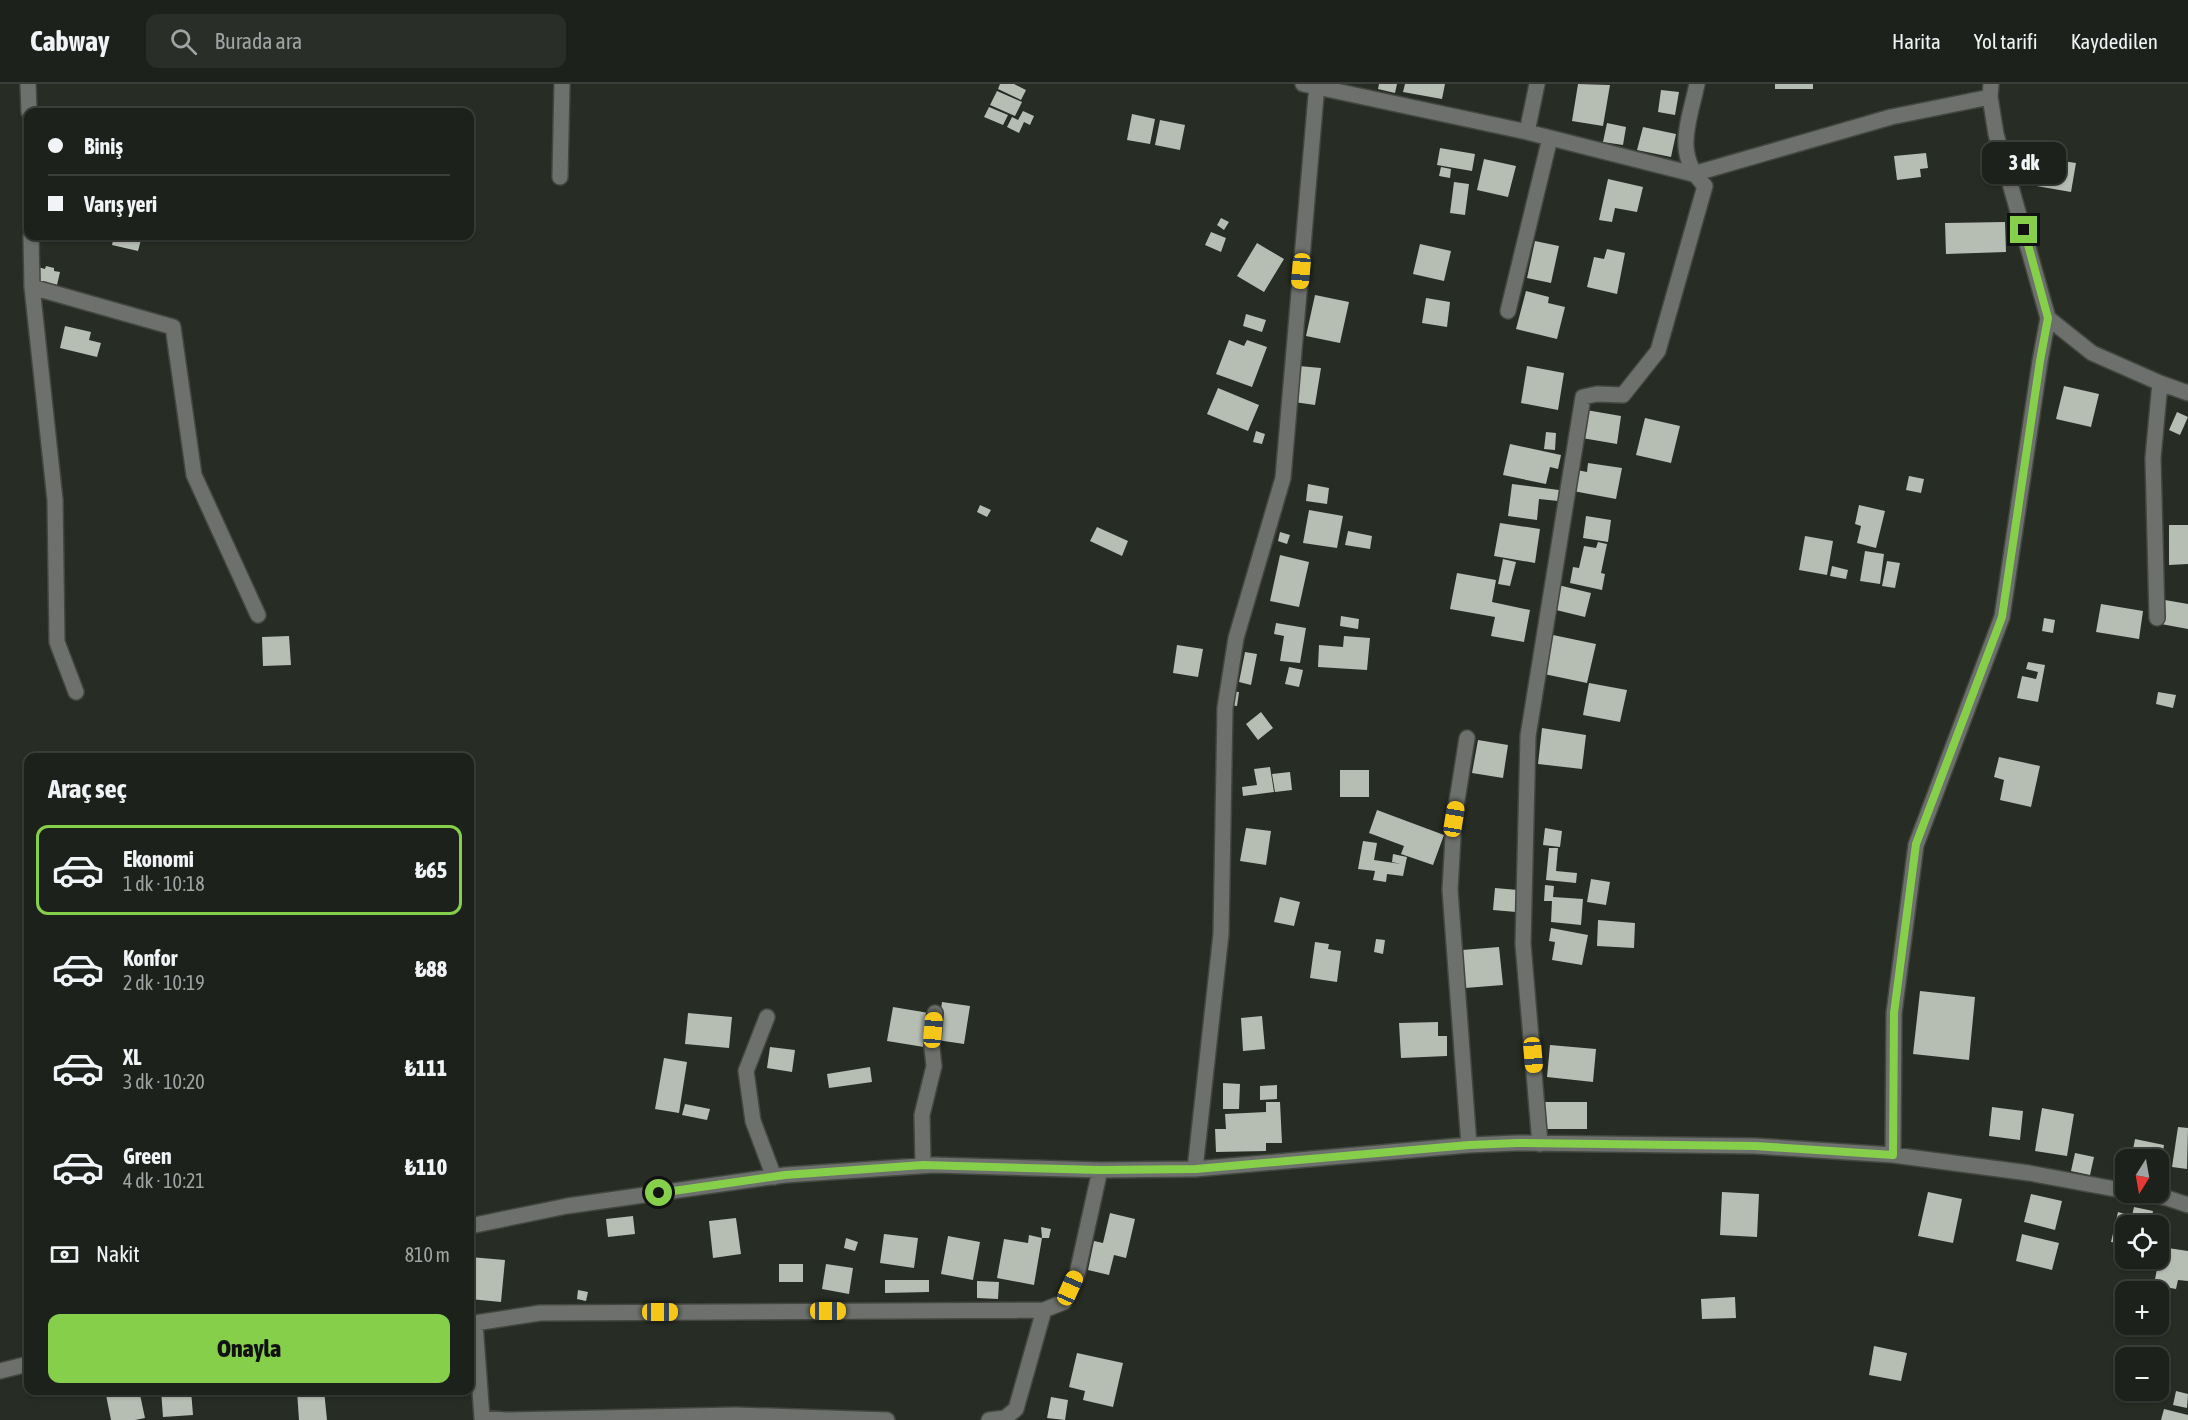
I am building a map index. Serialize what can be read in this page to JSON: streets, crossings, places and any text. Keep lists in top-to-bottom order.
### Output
{
  "north": "bottom",
  "page": {
    "header": "Cabway",
    "search": "Burada ara",
    "nav": ["Harita", "Yol tarifi", "Kaydedilen"],
    "banner": ["Biniş", "Varış yeri"],
    "bubble": "3 dk",
    "heading": "Araç seç",
    "list": [
      {
        "name": "Ekonomi",
        "note": "1 dk · 10:18",
        "value": "₺65"
      },
      {
        "name": "Konfor",
        "note": "2 dk · 10:19",
        "value": "₺88"
      },
      {
        "name": "XL",
        "note": "3 dk · 10:20",
        "value": "₺111"
      },
      {
        "name": "Green",
        "note": "4 dk · 10:21",
        "value": "₺110"
      }
    ],
    "map_buttons": ["+", "−"],
    "pay": ["Nakit", "810 m"],
    "buttons": "Onayla"
  }
}
